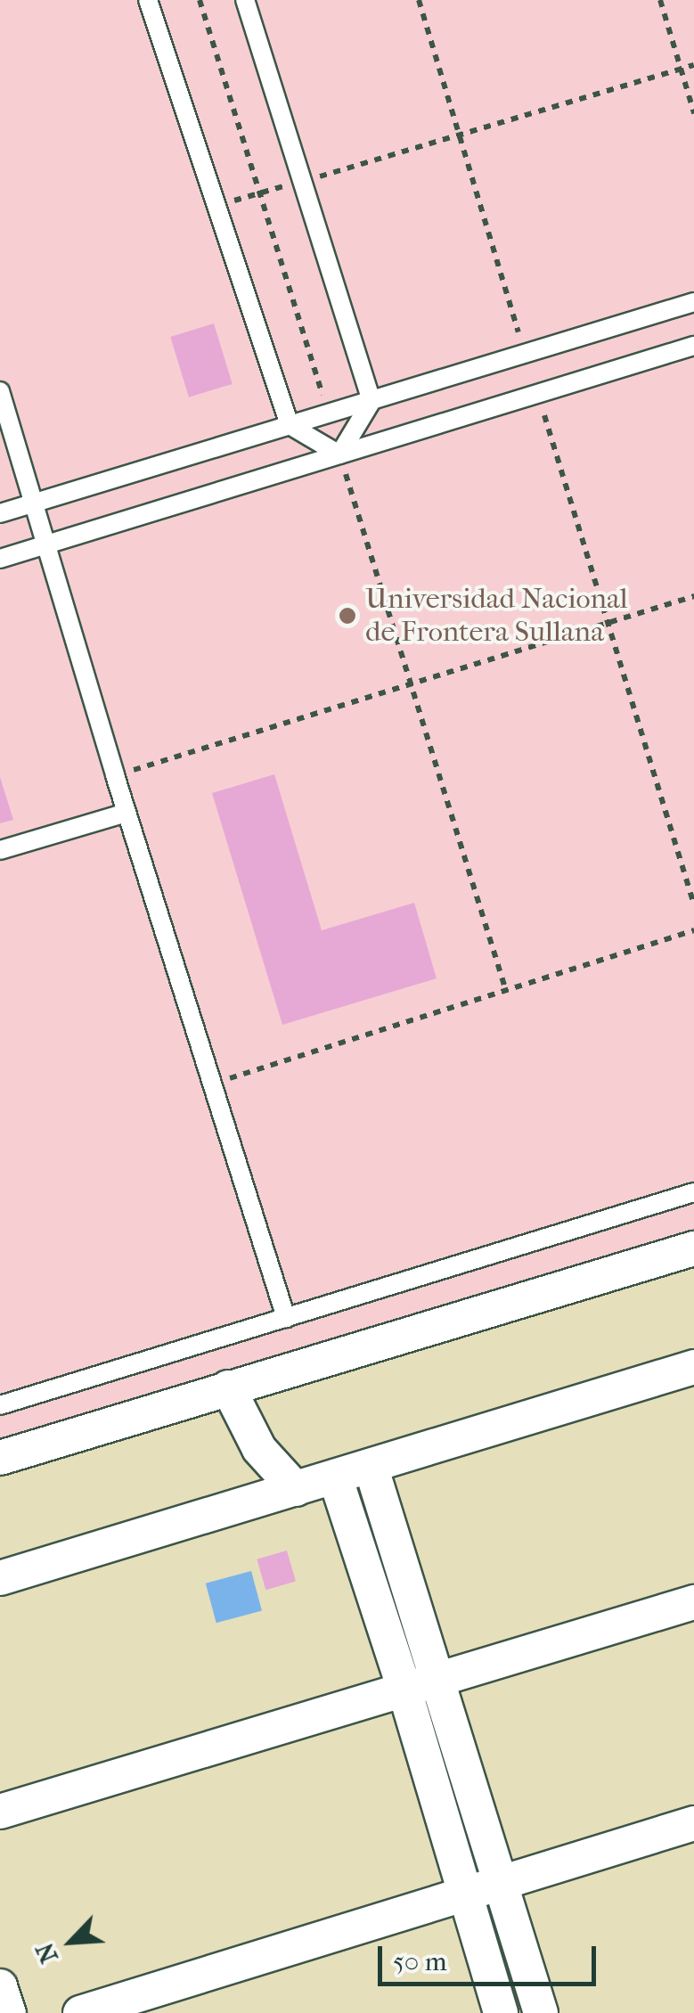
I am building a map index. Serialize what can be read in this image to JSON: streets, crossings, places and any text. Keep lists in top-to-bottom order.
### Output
{
  "places": ["Universidad Nacional de Frontera Sullana"],
  "scale_bar": "50 m",
  "north": "bottom left"
}
